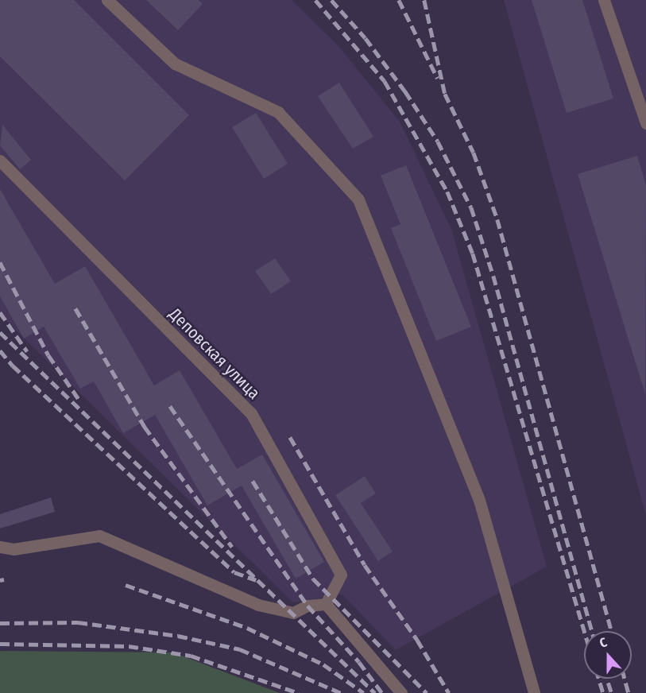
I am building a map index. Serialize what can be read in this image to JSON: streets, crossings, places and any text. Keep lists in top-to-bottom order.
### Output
{
  "streets": {
    "street": ["Деповская улица"]
  },
  "north": "top"
}
